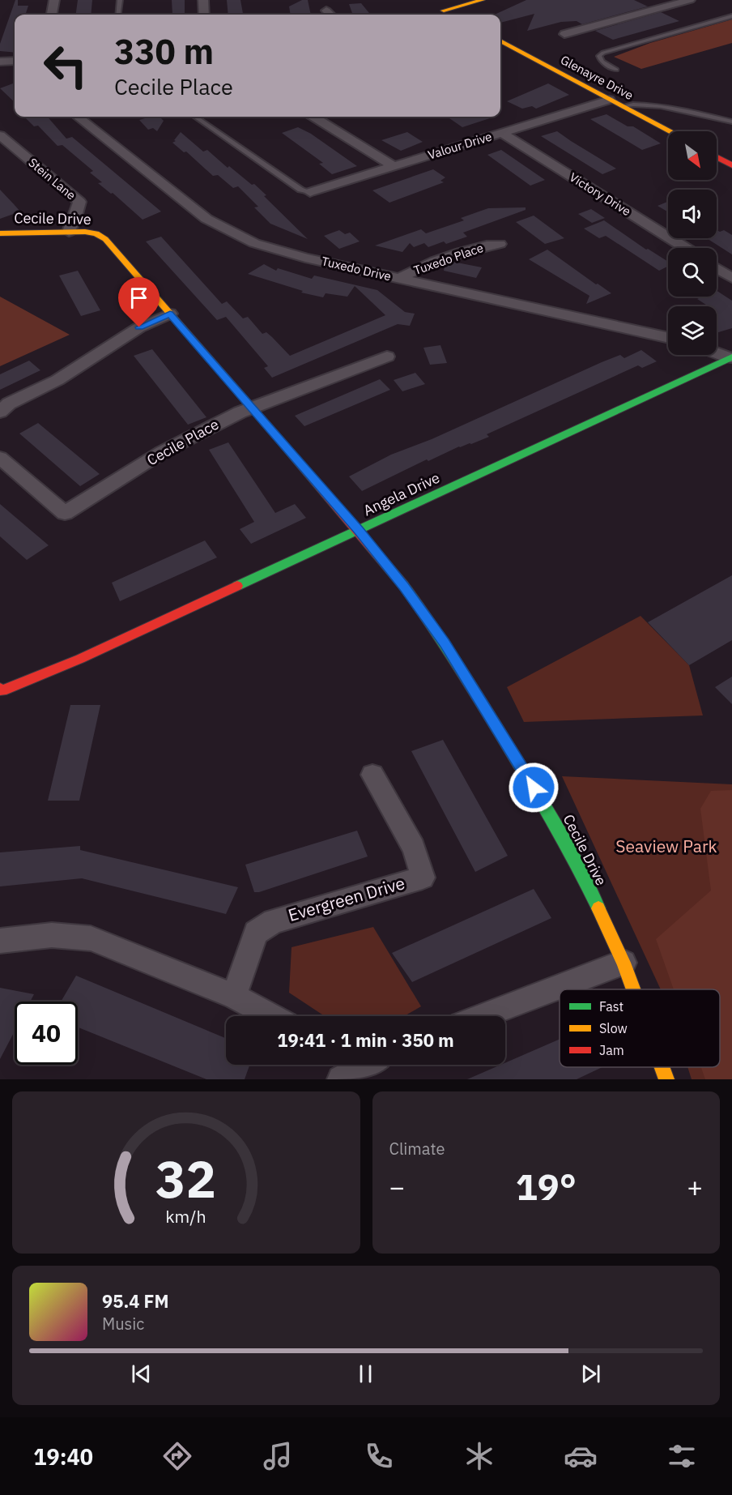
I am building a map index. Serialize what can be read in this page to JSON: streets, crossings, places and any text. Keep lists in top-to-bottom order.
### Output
{
  "streets": {
    "street": [
      "Glenayre Drive",
      "Valour Drive",
      "Stein Lane",
      "Victory Drive",
      "Cecile Drive",
      "Tuxedo Place",
      "Tuxedo Drive",
      "Cecile Place",
      "Angela Drive",
      "Evergreen Drive"
    ]
  },
  "crossings": [
    ["Glenayre Drive", "Valour Drive"],
    ["Valour Drive", "Victory Drive"],
    ["Stein Lane", "Cecile Drive"],
    ["Cecile Drive", "Cecile Place"],
    ["Cecile Drive", "Angela Drive"],
    ["Tuxedo Place", "Tuxedo Drive"]
  ],
  "parks": ["Seaview Park"],
  "legend": ["Fast", "Slow", "Jam"],
  "north": "bottom right",
  "page": {
    "turn": ["330 m", "Cecile Place"],
    "limit": "40",
    "trip": "19:41 · 1 min · 350 m",
    "tile": "Climate",
    "heat": ["−", "19°", "+"],
    "song": ["95.4 FM", "Music"],
    "tabs": "19:40",
    "gauge": ["32", "km/h"]
  }
}
